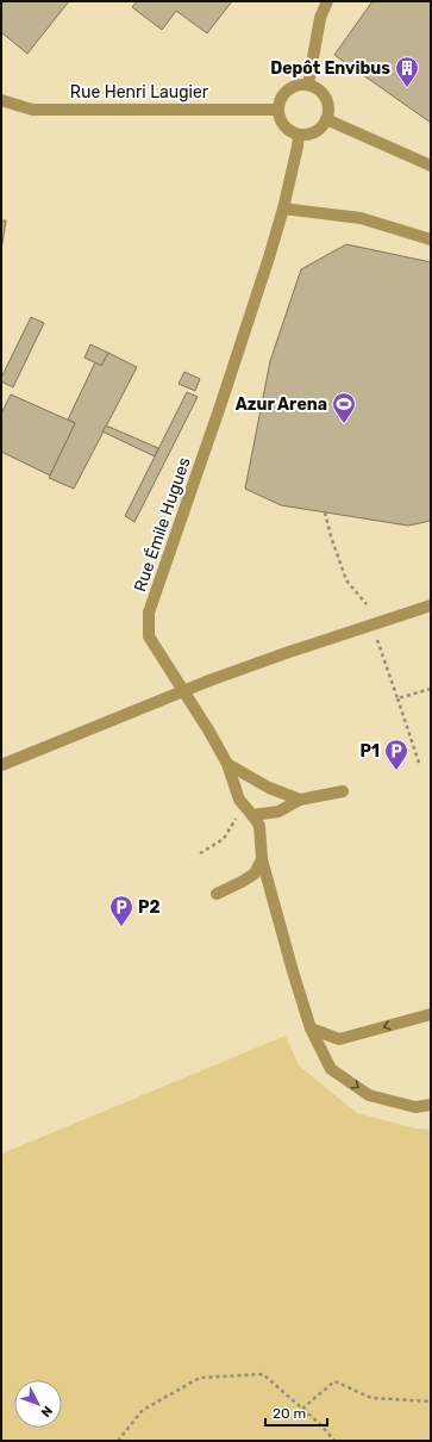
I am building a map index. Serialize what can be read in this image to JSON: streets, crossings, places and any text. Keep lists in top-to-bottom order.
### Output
{
  "streets": {
    "street": ["Rue Henri Laugier", "Rue Émile Hugues"]
  },
  "crossings": [
    ["Rue Henri Laugier", "Rue Émile Hugues"]
  ],
  "places": {
    "building": ["Depôt Envibus"],
    "sports": ["Azur Arena"],
    "parking": ["P1", "P2"]
  },
  "scale_bar": "20 m",
  "north": "bottom right"
}
